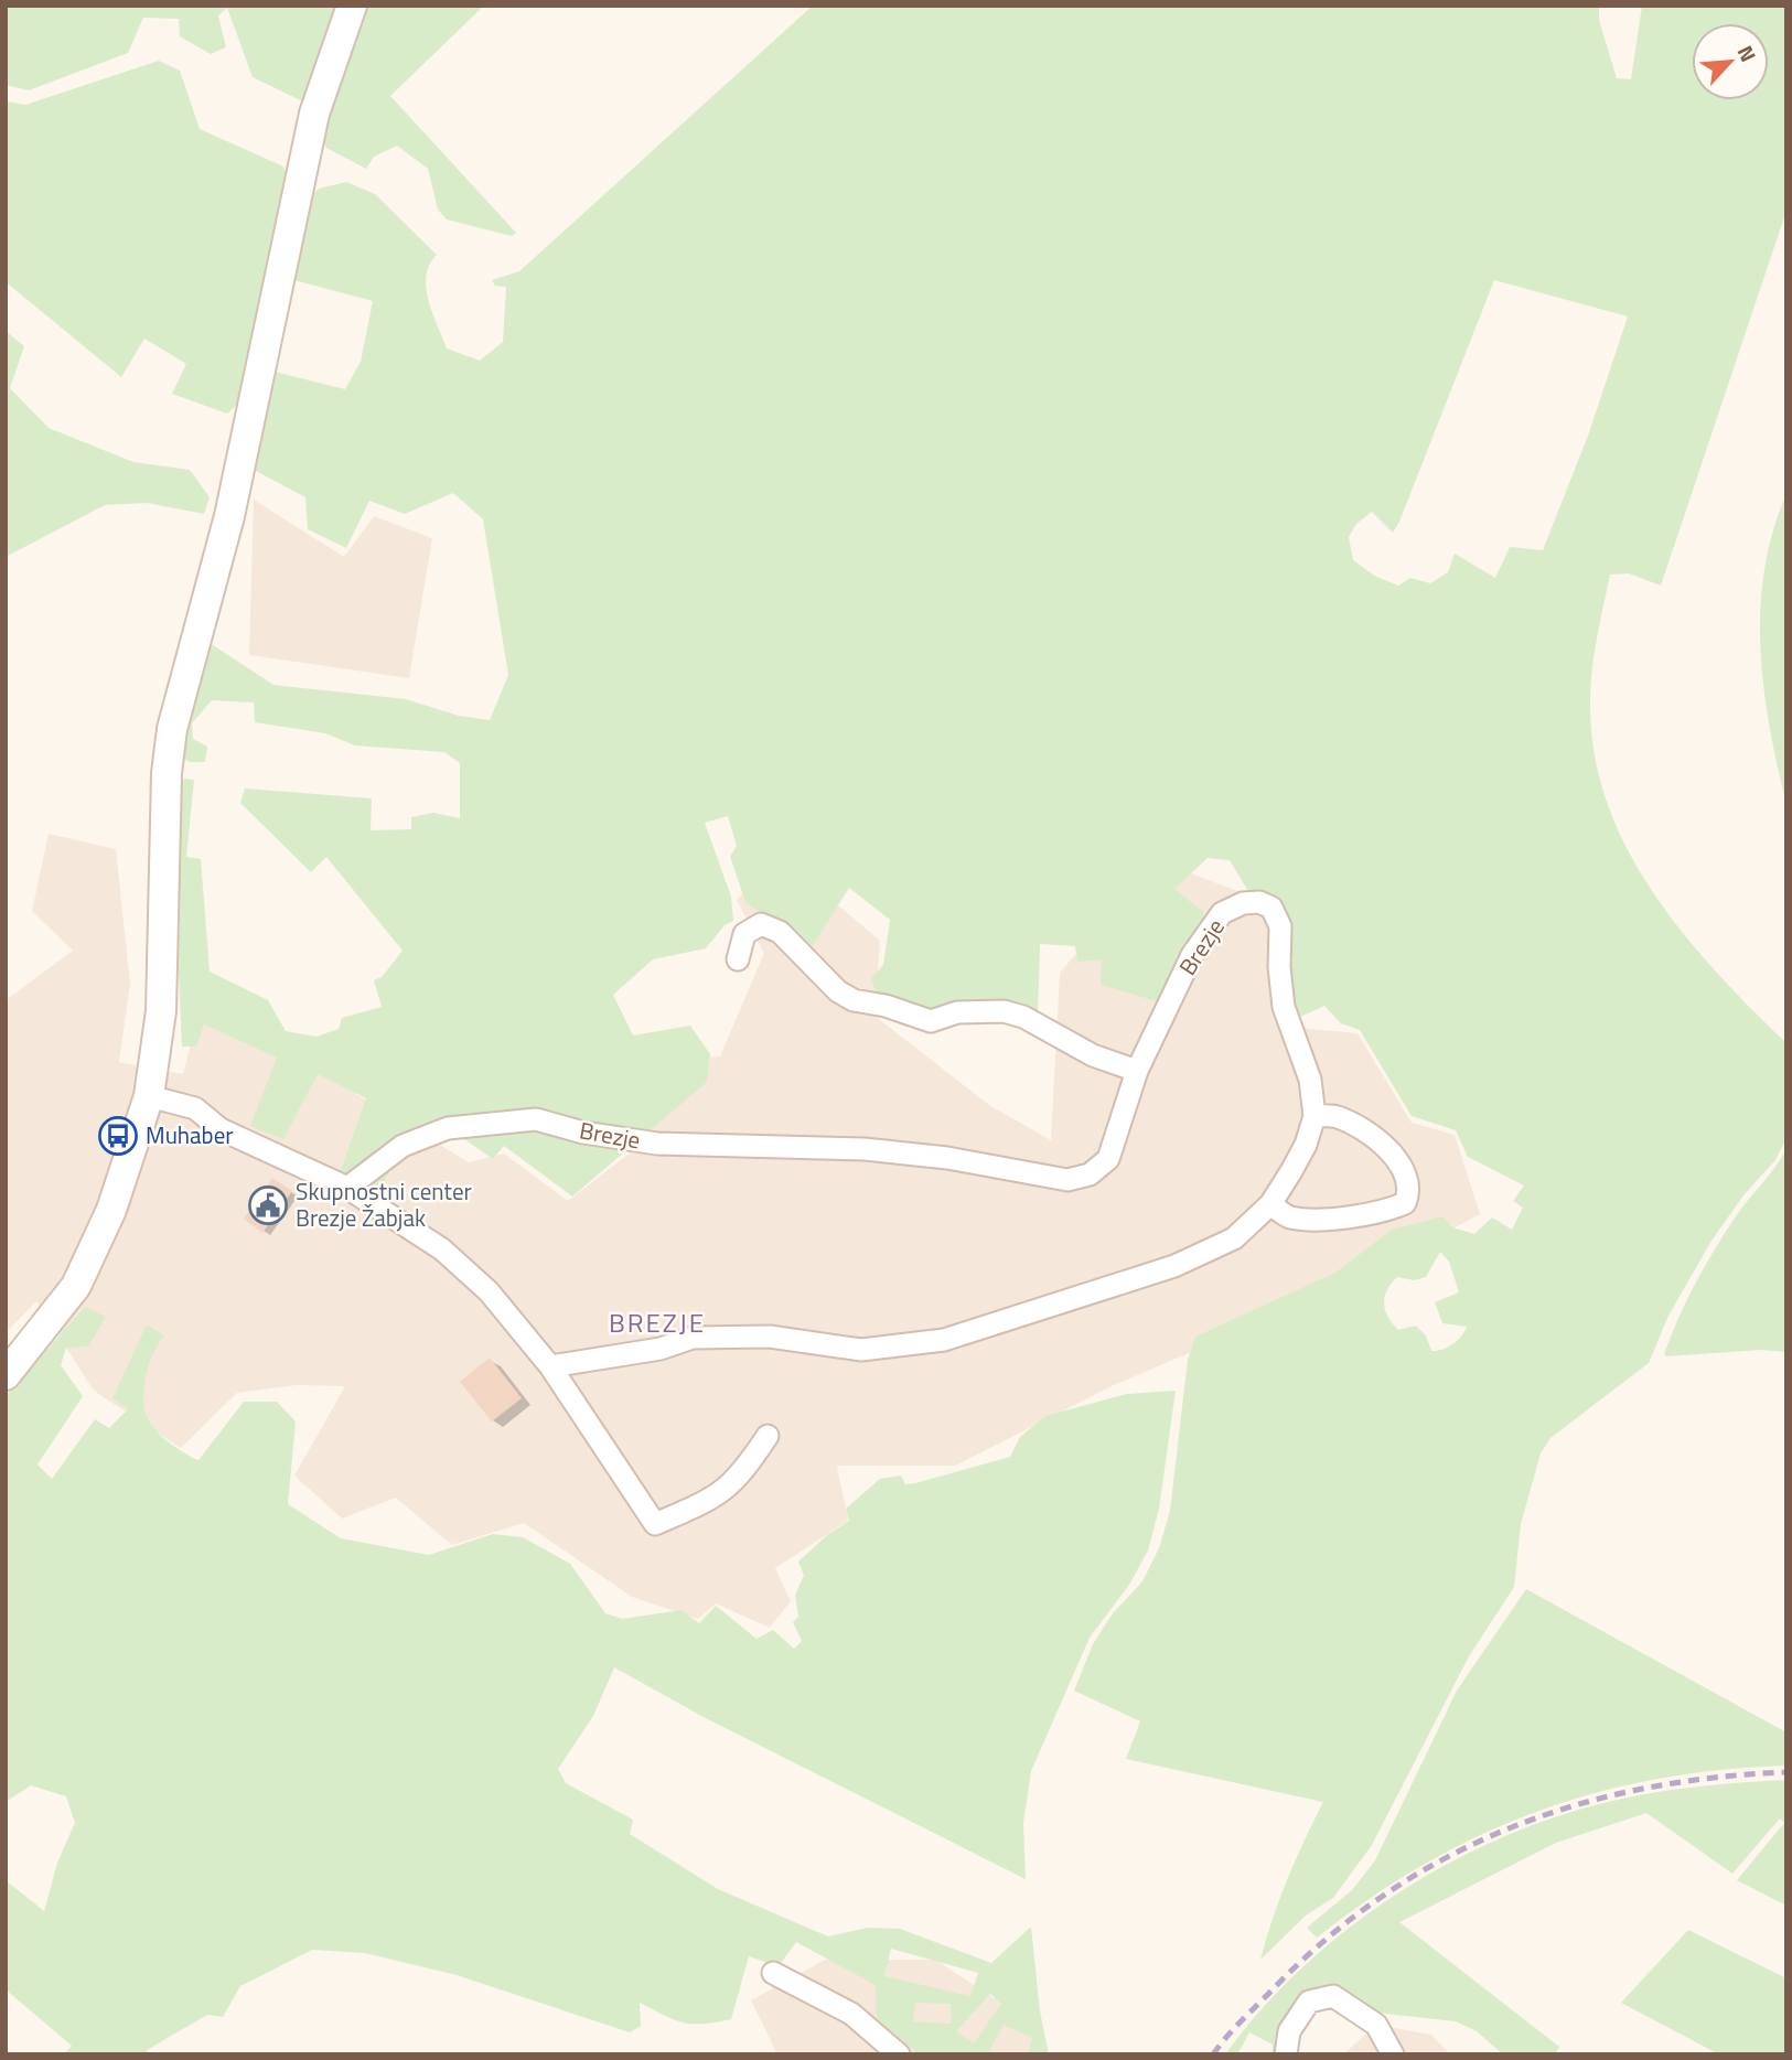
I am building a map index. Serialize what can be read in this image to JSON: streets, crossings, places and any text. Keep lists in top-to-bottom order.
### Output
{
  "streets": {
    "street": ["Brezje"]
  },
  "districts": ["BREZJE"],
  "places": {
    "bus stop": ["Muhaber"],
    "public building": ["Skupnostni center Brezje Žabjak"]
  },
  "north": "top right"
}
